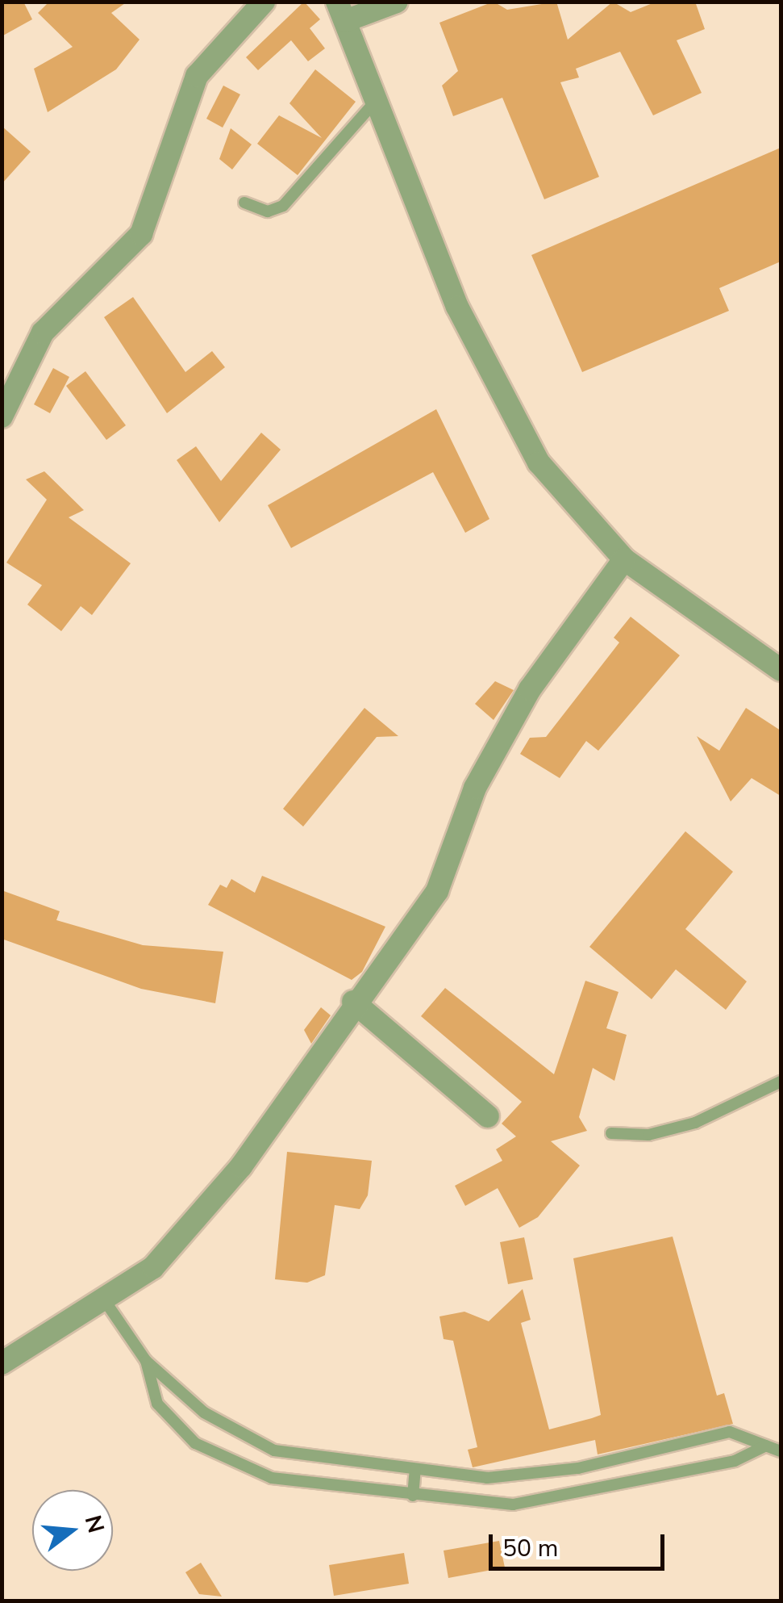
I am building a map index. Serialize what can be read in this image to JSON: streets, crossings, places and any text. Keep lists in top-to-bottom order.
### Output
{
  "scale_bar": "50 m",
  "north": "right"
}
